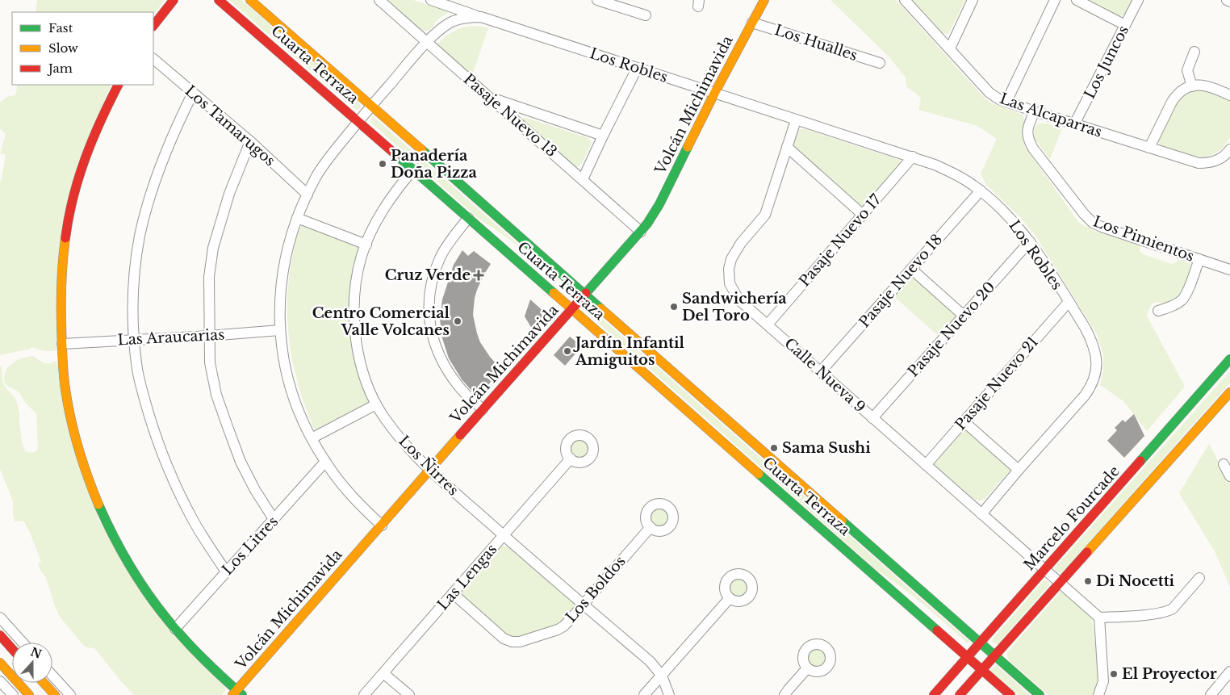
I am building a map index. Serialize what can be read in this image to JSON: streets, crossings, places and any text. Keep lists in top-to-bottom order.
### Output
{
  "streets": {
    "street": [
      "Los Hualles",
      "Los Juncos",
      "Cuarta Terraza",
      "Los Robles",
      "Volcán Michimavida",
      "Pasaje Nuevo 13",
      "Las Alcaparras",
      "Los Tamarugos",
      "Los Pimientos",
      "Pasaje Nuevo 17",
      "Pasaje Nuevo 18",
      "Pasaje Nuevo 20",
      "Las Araucarias",
      "Calle Nueva 9",
      "Pasaje Nuevo 21",
      "Los Ñirres",
      "Marcelo Fourcade",
      "Los Litres",
      "Las Lengas",
      "Los Boldos"
    ]
  },
  "crossings": [
    ["Los Hualles", "Volcán Michimavida"],
    ["Los Juncos", "Las Alcaparras"],
    ["Cuarta Terraza", "Los Robles"],
    ["Cuarta Terraza", "Volcán Michimavida"],
    ["Cuarta Terraza", "Los Ñirres"],
    ["Cuarta Terraza", "Marcelo Fourcade"],
    ["Los Robles", "Volcán Michimavida"],
    ["Los Robles", "Pasaje Nuevo 13"],
    ["Los Robles", "Los Tamarugos"],
    ["Los Robles", "Pasaje Nuevo 17"],
    ["Los Robles", "Pasaje Nuevo 18"],
    ["Los Robles", "Pasaje Nuevo 20"],
    ["Los Robles", "Las Araucarias"],
    ["Los Robles", "Calle Nueva 9"],
    ["Los Robles", "Pasaje Nuevo 21"],
    ["Los Robles", "Los Litres"],
    ["Volcán Michimavida", "Pasaje Nuevo 13"],
    ["Volcán Michimavida", "Los Ñirres"],
    ["Las Alcaparras", "Los Pimientos"],
    ["Pasaje Nuevo 17", "Calle Nueva 9"],
    ["Pasaje Nuevo 18", "Calle Nueva 9"],
    ["Pasaje Nuevo 20", "Calle Nueva 9"],
    ["Calle Nueva 9", "Pasaje Nuevo 21"],
    ["Calle Nueva 9", "Marcelo Fourcade"],
    ["Los Ñirres", "Las Lengas"],
    ["Los Ñirres", "Los Boldos"],
    ["Las Lengas", "Los Boldos"]
  ],
  "places": {
    "other": [
      "Panadería Doña Pizza",
      "Sandwichería Del Toro",
      "Centro Comercial Valle Volcanes",
      "Jardín Infantil Amiguitos",
      "Sama Sushi",
      "Di Nocetti",
      "El Proyector"
    ],
    "health": ["Cruz Verde"]
  },
  "legend": ["Fast", "Slow", "Jam"],
  "north": "top"
}
